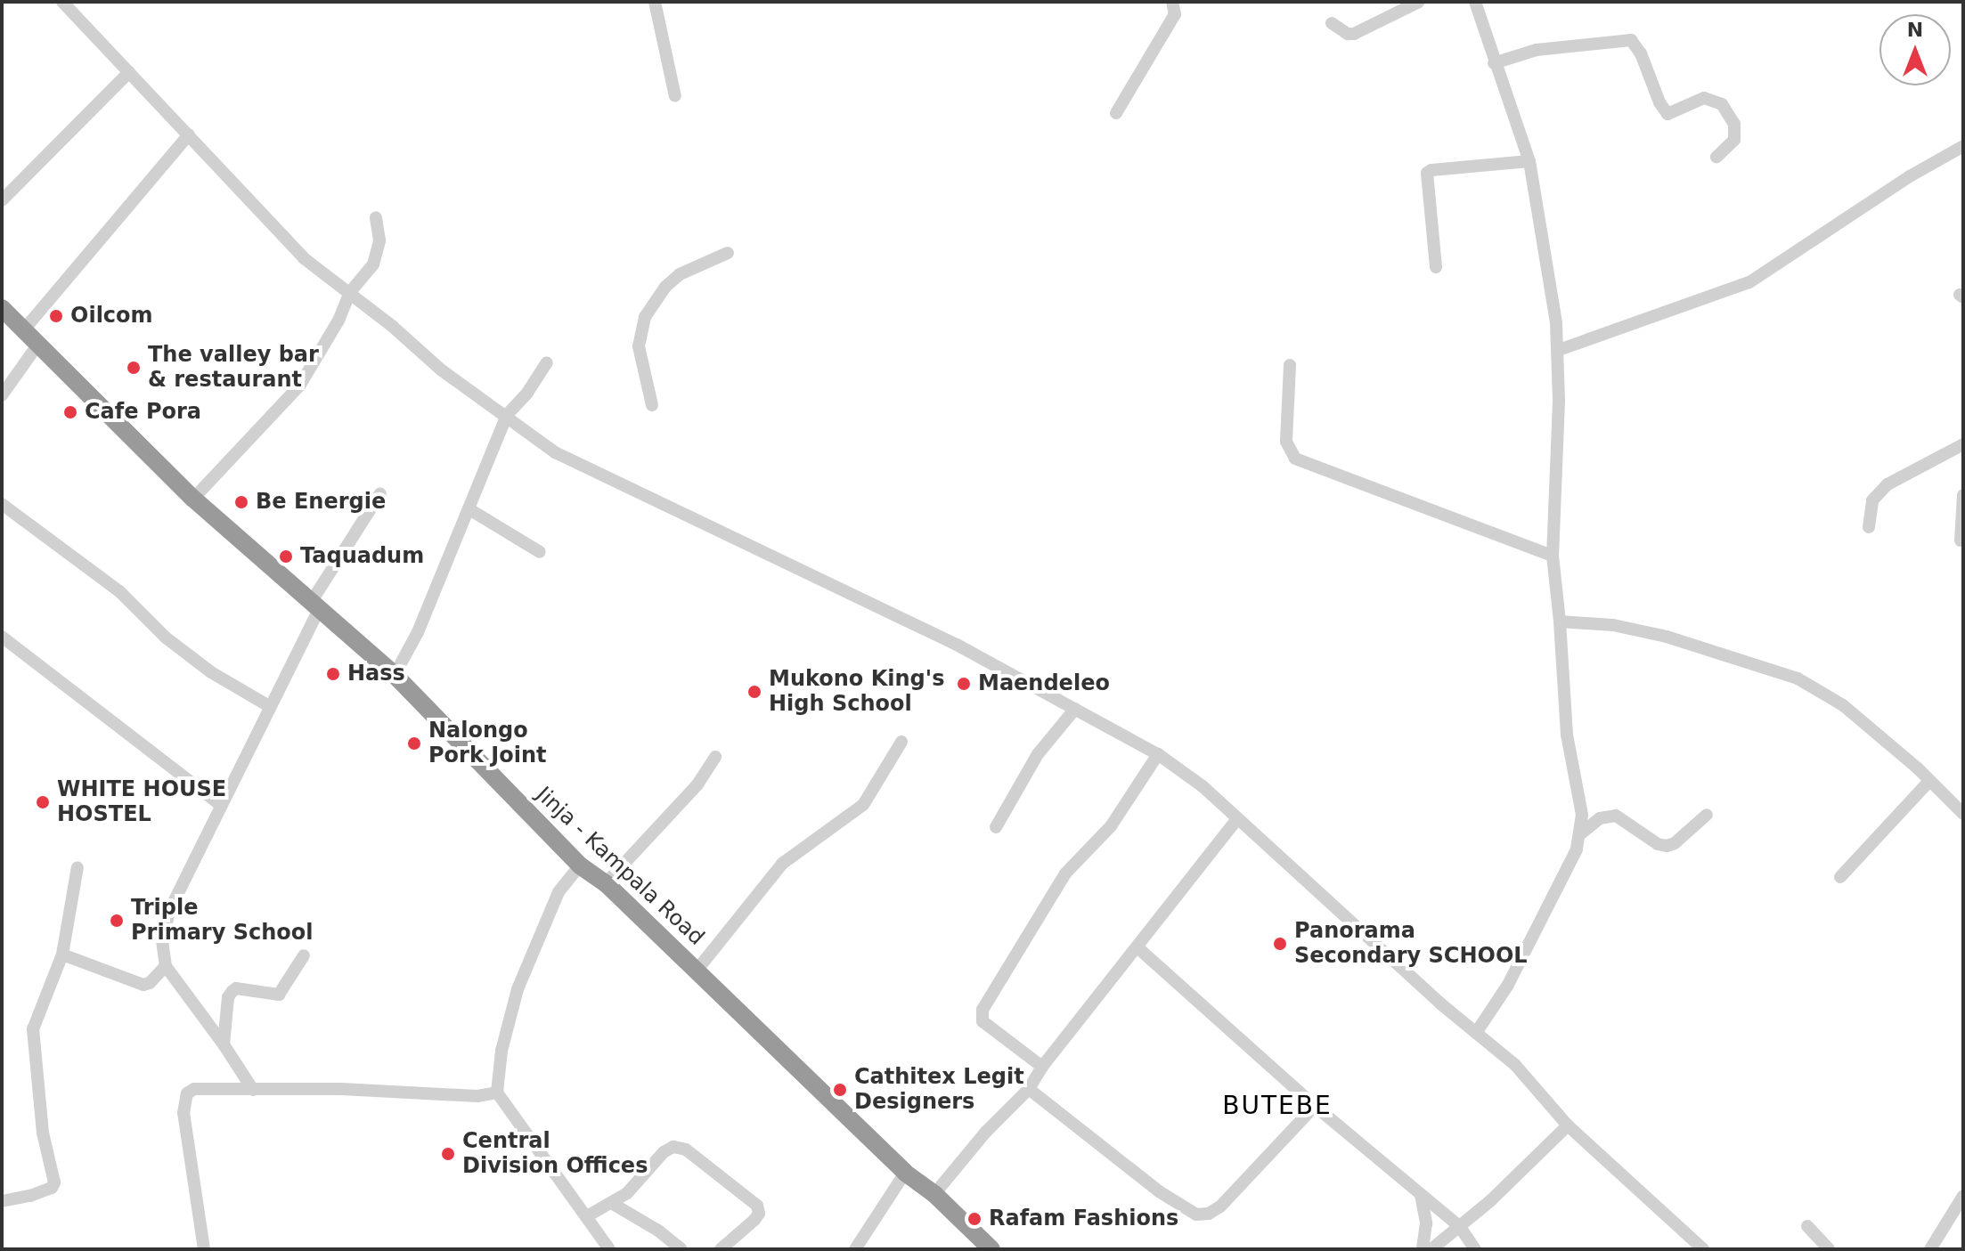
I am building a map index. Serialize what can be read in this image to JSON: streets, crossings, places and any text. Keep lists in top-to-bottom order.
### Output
{
  "streets": {
    "highway": ["Jinja - Kampala Road"]
  },
  "districts": ["BUTEBE"],
  "places": [
    "Oilcom",
    "The valley bar & restaurant",
    "Cafe Pora",
    "Be Energie",
    "Taquadum",
    "Hass",
    "Maendeleo",
    "Mukono King's High School",
    "Nalongo Pork Joint",
    "WHITE HOUSE HOSTEL",
    "Triple Primary School",
    "Panorama Secondary SCHOOL",
    "Cathitex Legit Designers",
    "Central Division Offices",
    "Rafam Fashions"
  ],
  "north": "top"
}
